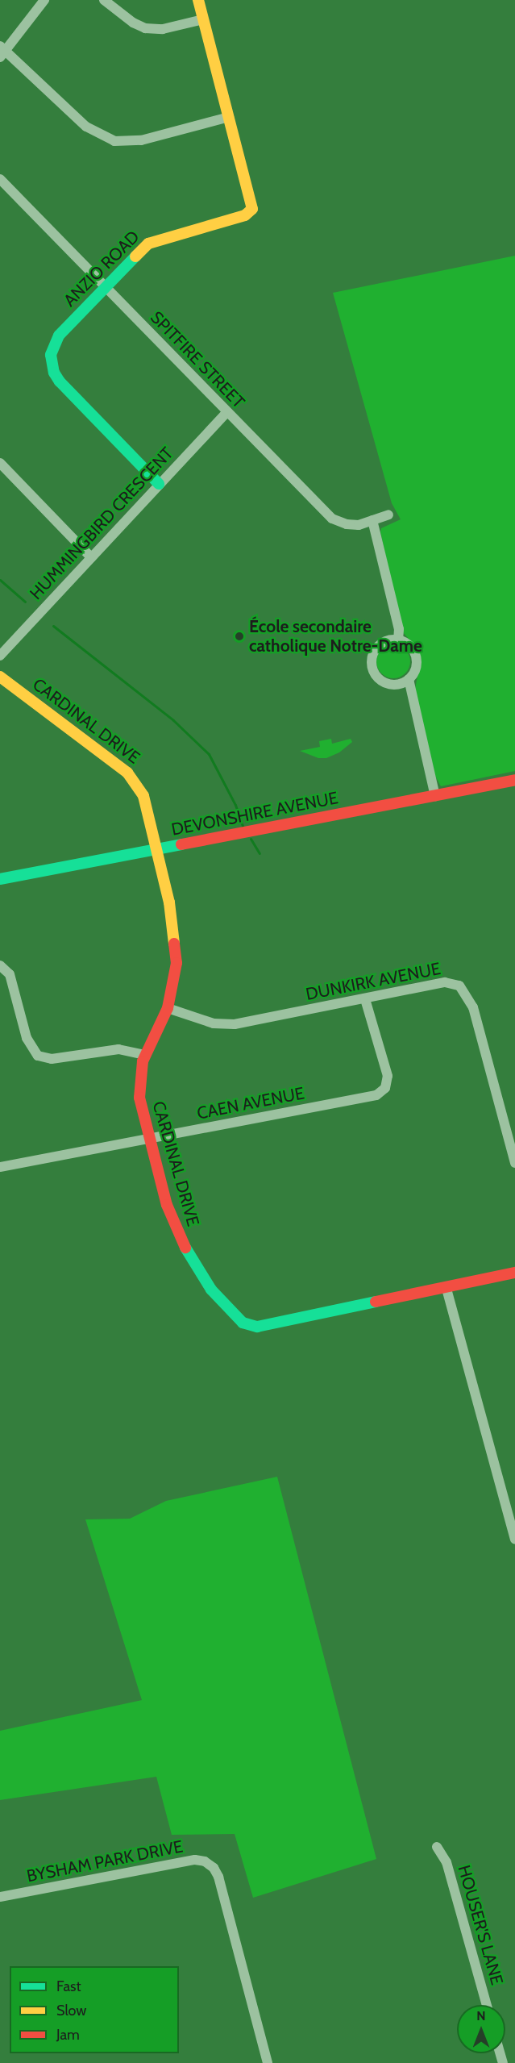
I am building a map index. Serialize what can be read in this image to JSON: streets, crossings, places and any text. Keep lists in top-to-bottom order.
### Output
{
  "streets": {
    "street": [
      "ANZIO ROAD",
      "SPITFIRE STREET",
      "HUMMINGBIRD CRESCENT",
      "CARDINAL DRIVE",
      "DEVONSHIRE AVENUE",
      "DUNKIRK AVENUE",
      "CAEN AVENUE",
      "BYSHAM PARK DRIVE",
      "HOUSER'S LANE"
    ]
  },
  "crossings": [
    ["ANZIO ROAD", "SPITFIRE STREET"],
    ["ANZIO ROAD", "HUMMINGBIRD CRESCENT"],
    ["SPITFIRE STREET", "HUMMINGBIRD CRESCENT"],
    ["CARDINAL DRIVE", "DEVONSHIRE AVENUE"],
    ["CARDINAL DRIVE", "DUNKIRK AVENUE"],
    ["CARDINAL DRIVE", "CAEN AVENUE"],
    ["DUNKIRK AVENUE", "CAEN AVENUE"]
  ],
  "places": ["École secondaire catholique Notre-Dame"],
  "legend": ["Fast", "Slow", "Jam"],
  "north": "top"
}
